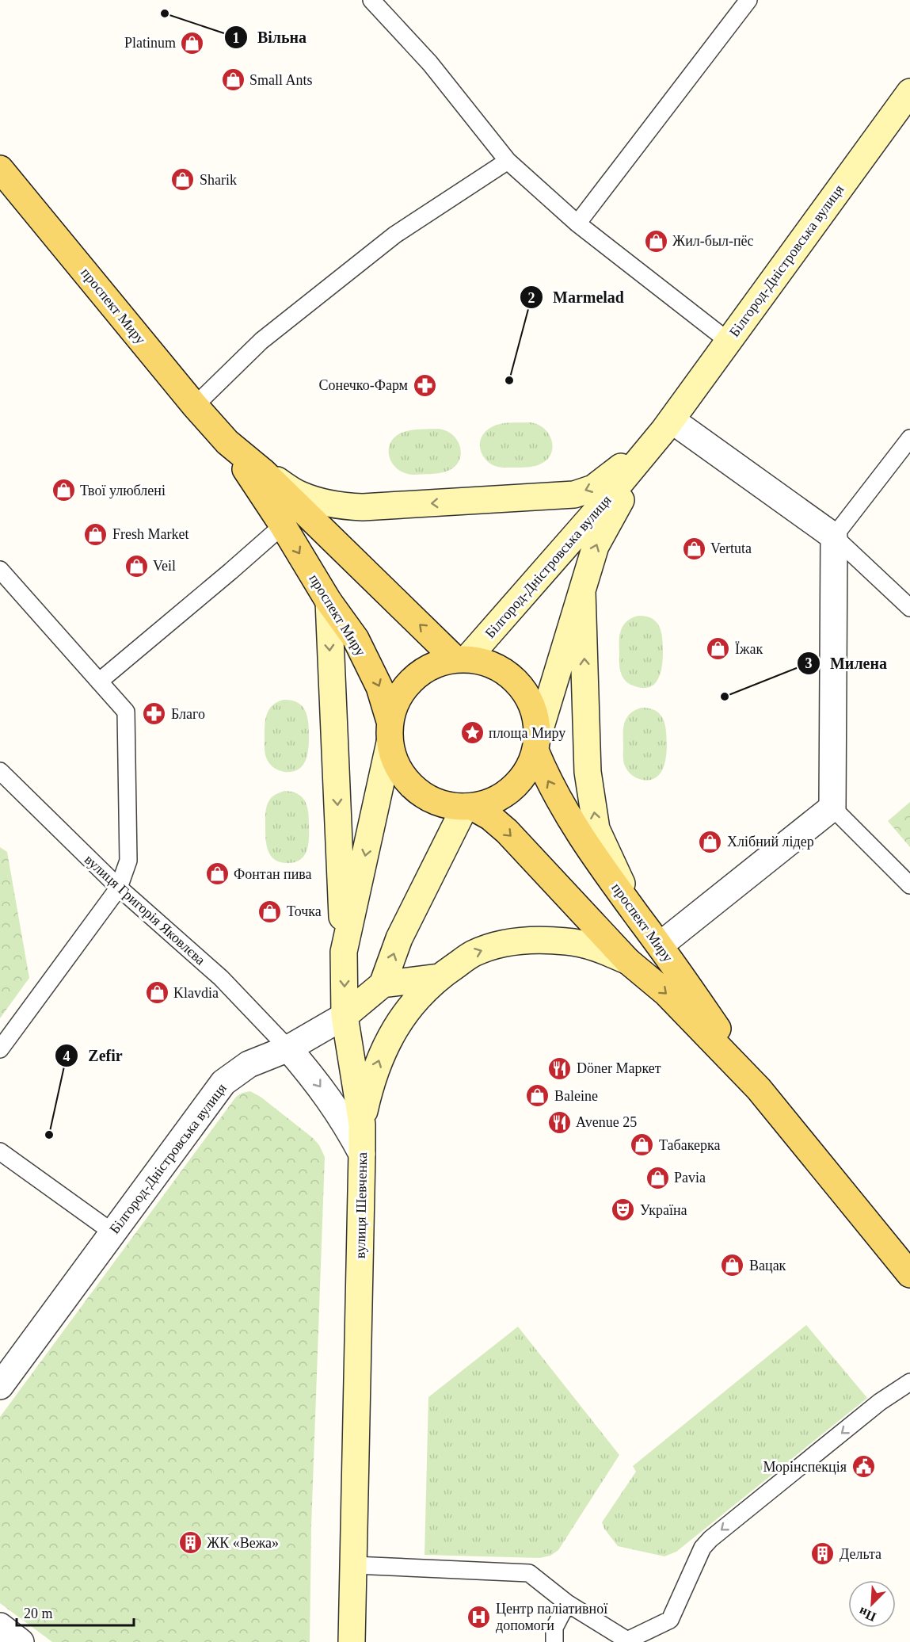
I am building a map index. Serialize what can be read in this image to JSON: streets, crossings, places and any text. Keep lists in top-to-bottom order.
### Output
{
  "streets": {
    "main road": ["Білгород-Дністровська вулиця", "проспект Миру", "вулиця Шевченка"],
    "lane": ["вулиця Григорія Яковлєва"]
  },
  "crossings": [
    ["Білгород-Дністровська вулиця", "проспект Миру"],
    ["Білгород-Дністровська вулиця", "вулиця Григорія Яковлєва"],
    ["Білгород-Дністровська вулиця", "вулиця Шевченка"]
  ],
  "places": {
    "other": [
      "Вільна",
      "Marmelad",
      "Милена",
      "Zefir"
    ],
    "shop": [
      "Platinum",
      "Small Ants",
      "Sharik",
      "Жил-был-пёс",
      "Твої улюблені",
      "Fresh Market",
      "Vertuta",
      "Veil",
      "Їжак",
      "Хлібний лідер",
      "Фонтан пива",
      "Точка",
      "Klavdia",
      "Baleine",
      "Табакерка",
      "Pavia",
      "Вацак"
    ],
    "pharmacy": ["Сонечко-Фарм", "Благо"],
    "place": ["площа Миру"],
    "restaurant": ["Döner Маркет", "Avenue 25"],
    "theatre": ["Україна"],
    "public building": ["Морінспекція"],
    "building": ["ЖК «Вежа»", "Дельта"],
    "hospital": ["Центр паліативної допомоги"]
  },
  "scale_bar": "20 m",
  "north": "bottom left"
}
